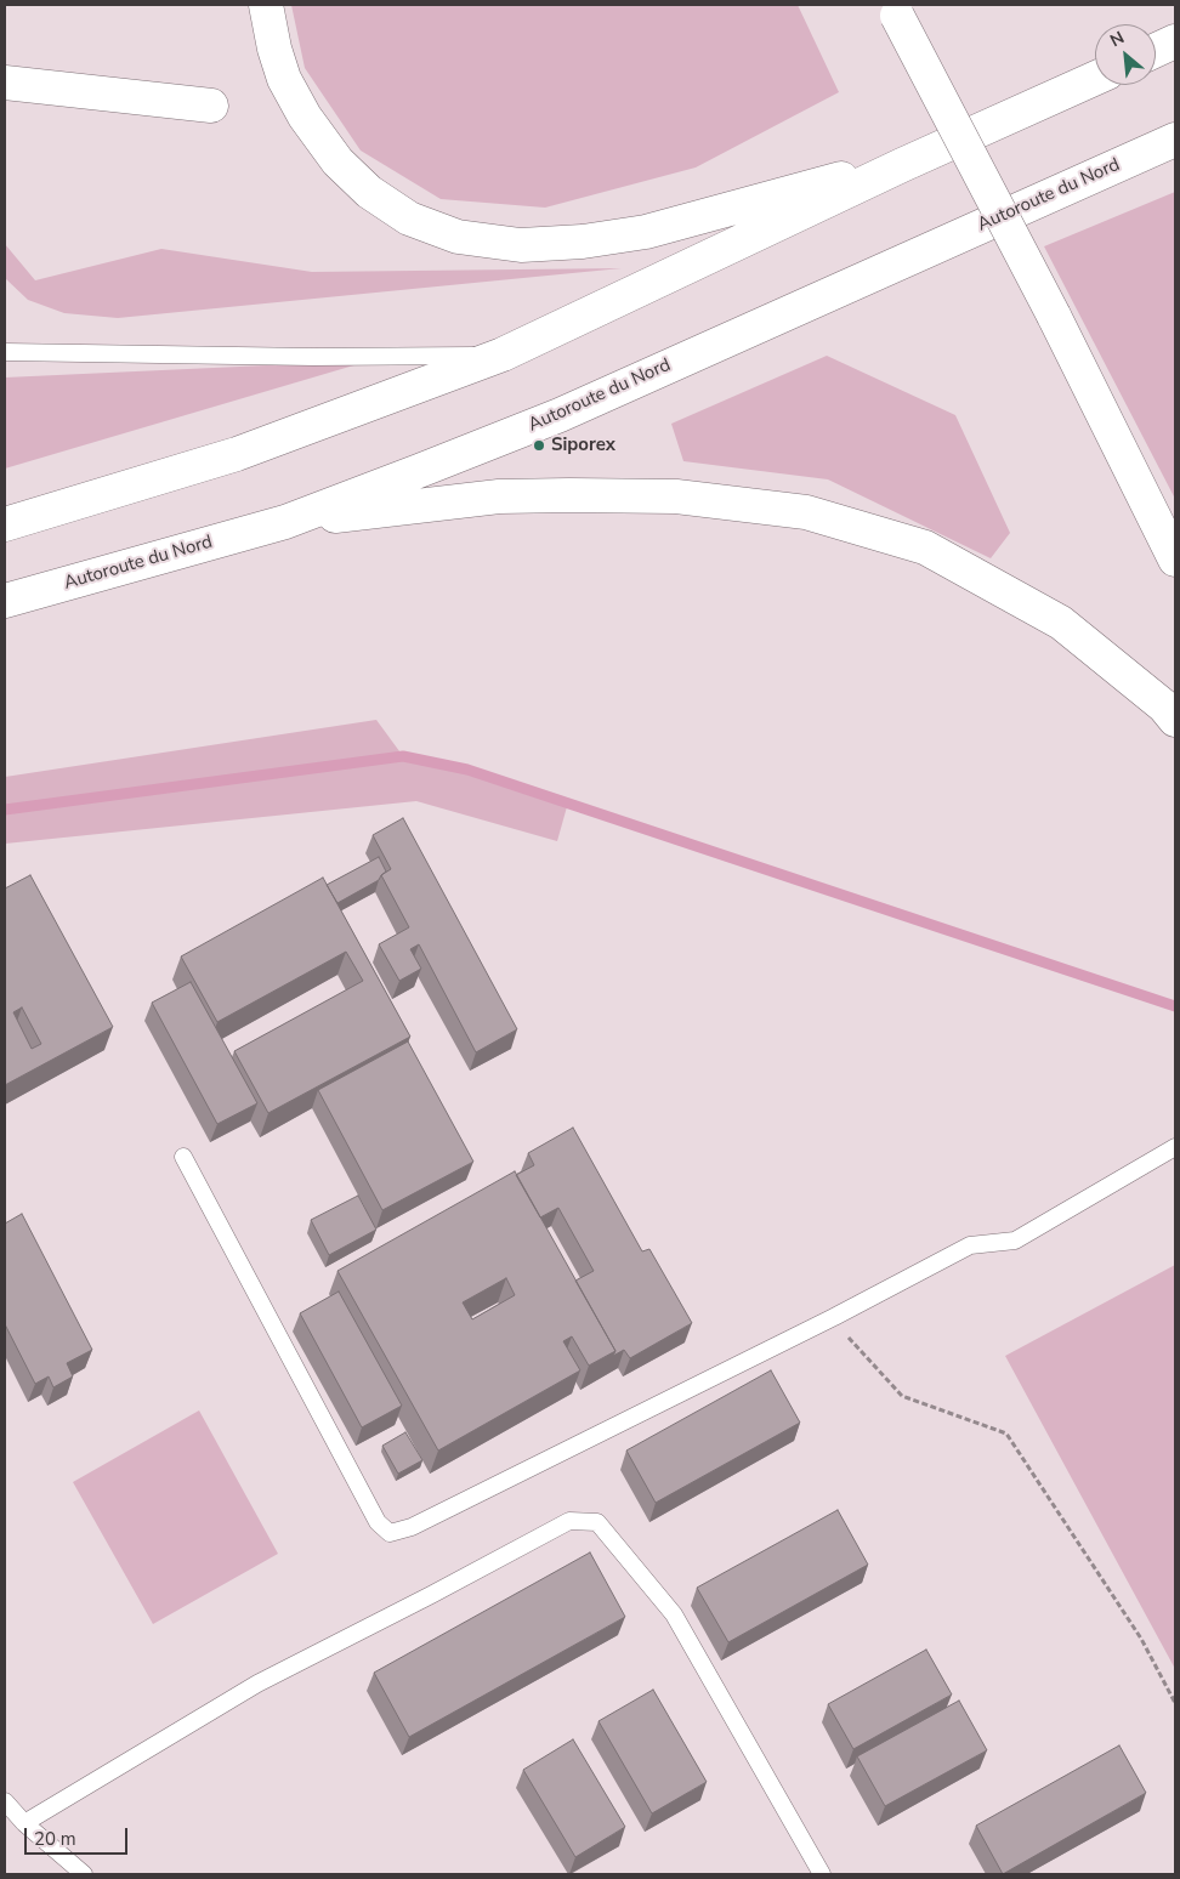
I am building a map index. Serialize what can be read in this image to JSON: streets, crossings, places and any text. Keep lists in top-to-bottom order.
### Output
{
  "streets": {
    "main road": ["Autoroute du Nord"]
  },
  "places": ["Siporex"],
  "scale_bar": "20 m",
  "north": "top left"
}
